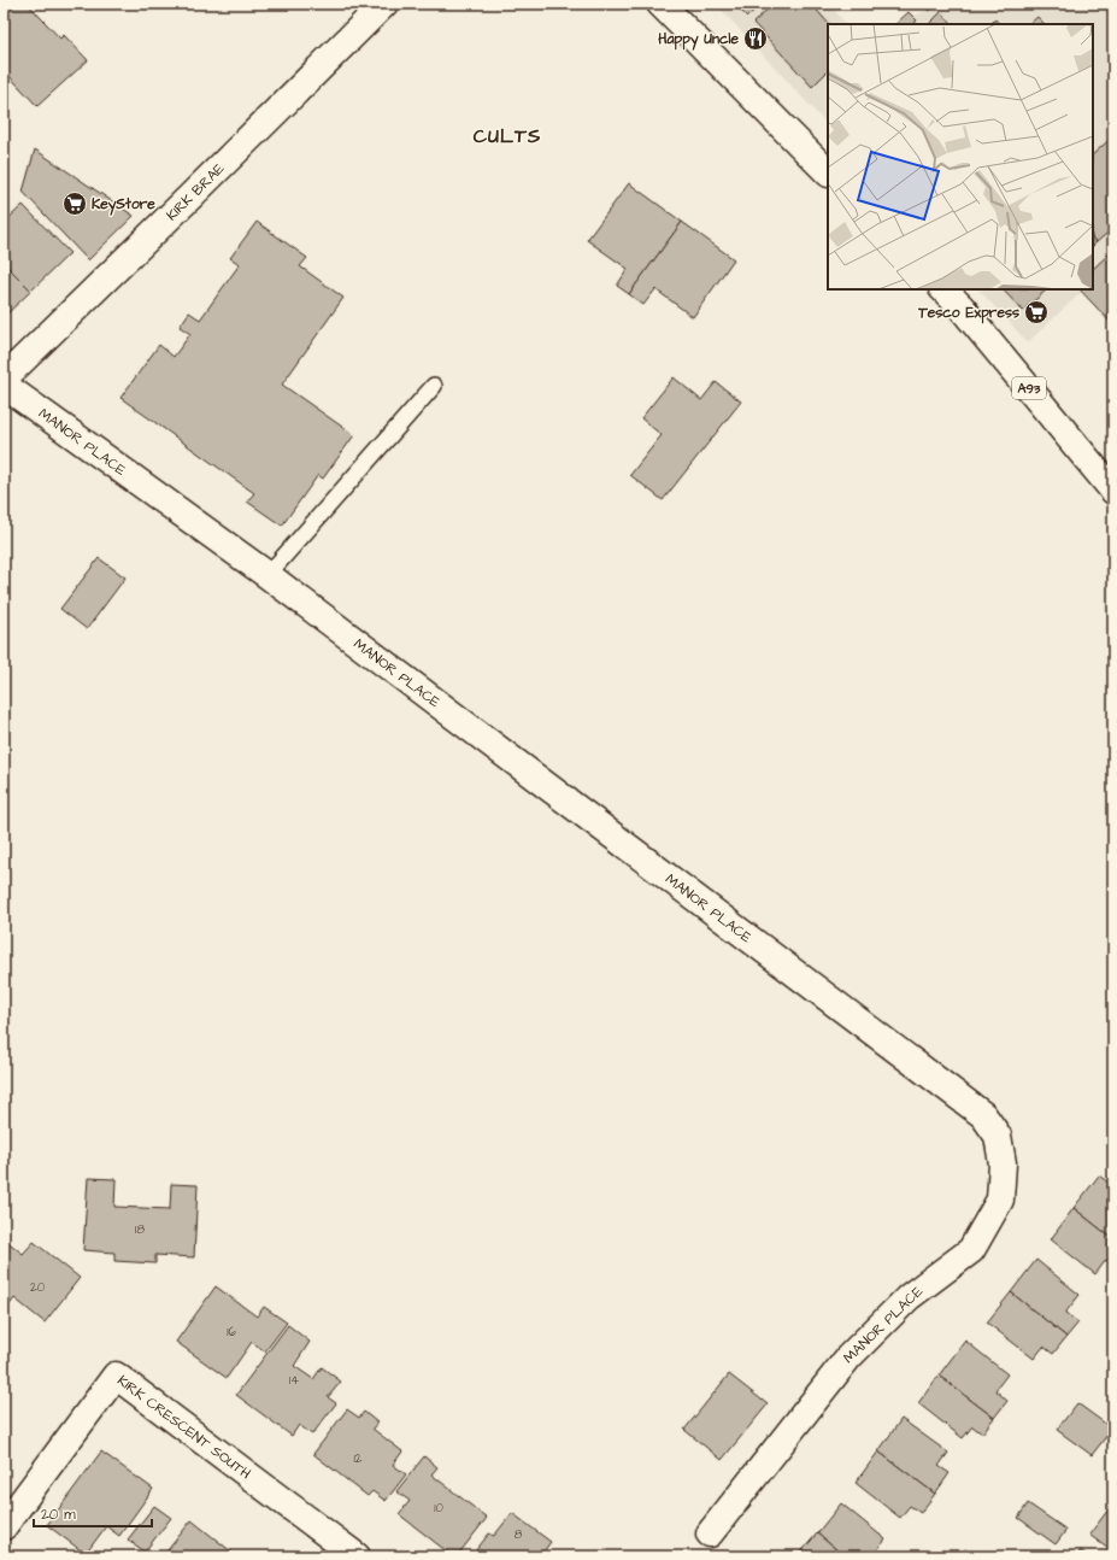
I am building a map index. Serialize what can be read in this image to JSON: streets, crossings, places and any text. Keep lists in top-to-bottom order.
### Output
{
  "streets": {
    "street": [
      "KIRK BRAE",
      "A93",
      "MANOR PLACE",
      "KIRK CRESCENT SOUTH"
    ]
  },
  "crossings": [
    ["KIRK BRAE", "MANOR PLACE"]
  ],
  "districts": ["CULTS"],
  "places": {
    "restaurant": ["Happy Uncle"],
    "supermarket": ["KeyStore", "Tesco Express"]
  },
  "house_numbers": [
    "18",
    "20",
    "16",
    "14",
    "12",
    "10",
    "8"
  ],
  "scale_bar": "20 m"
}
